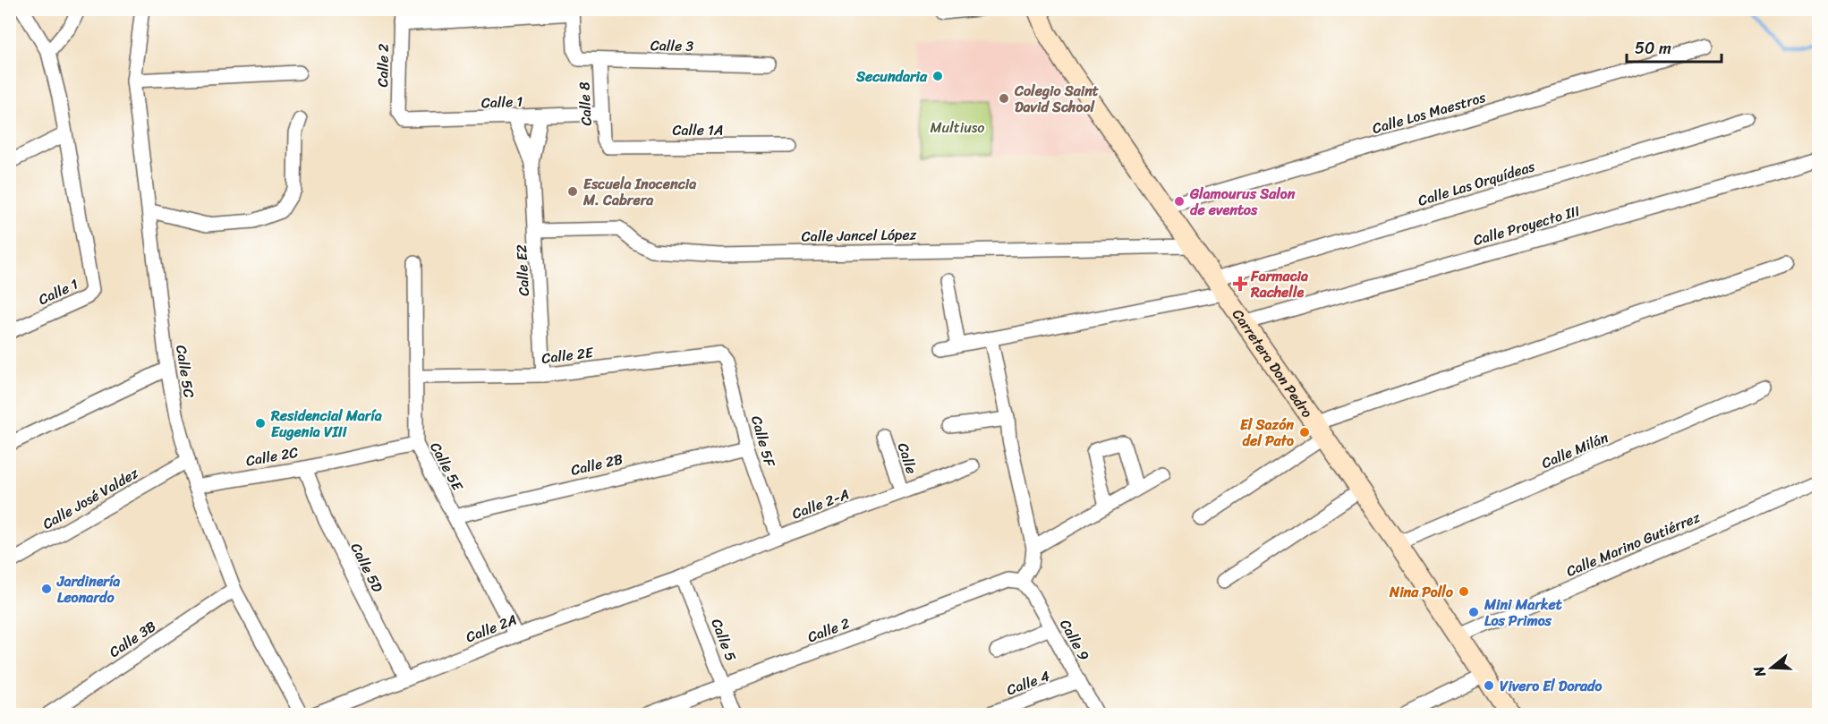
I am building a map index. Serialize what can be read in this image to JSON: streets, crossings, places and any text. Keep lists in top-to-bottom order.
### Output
{
  "streets": {
    "street": [
      "Calle 3",
      "Calle 2",
      "Calle 1",
      "Calle 8",
      "Calle Los Maestros",
      "Calle 1A",
      "Calle Las Orquídeas",
      "Calle Proyecto III",
      "Calle Jancel López",
      "Calle E2",
      "Calle 2E",
      "Carretera Don Pedro",
      "Calle 5C",
      "Calle 5F",
      "Calle Milán",
      "Calle 2C",
      "Calle",
      "Calle 2B",
      "Calle 5E",
      "Calle José Valdez",
      "Calle 2-A",
      "Calle Marino Gutiérrez",
      "Calle 5D",
      "Calle 2A",
      "Calle 3B",
      "Calle 5",
      "Calle 9",
      "Calle 4"
    ]
  },
  "crossings": [
    ["Calle 3", "Calle 8"],
    ["Calle 2", "Calle 1"],
    ["Calle 2", "Calle 5"],
    ["Calle 2", "Calle 9"],
    ["Calle 1", "Calle 8"],
    ["Calle 1", "Calle E2"],
    ["Calle 8", "Calle 1A"],
    ["Calle Los Maestros", "Carretera Don Pedro"],
    ["Calle Las Orquídeas", "Carretera Don Pedro"],
    ["Calle Proyecto III", "Carretera Don Pedro"],
    ["Calle Jancel López", "Calle E2"],
    ["Calle Jancel López", "Carretera Don Pedro"],
    ["Calle E2", "Calle 2E"],
    ["Calle 2E", "Calle 5F"],
    ["Calle 2E", "Calle 5E"],
    ["Carretera Don Pedro", "Calle Milán"],
    ["Carretera Don Pedro", "Calle Marino Gutiérrez"],
    ["Calle 5C", "Calle 2C"],
    ["Calle 5C", "Calle José Valdez"],
    ["Calle 5C", "Calle 3B"],
    ["Calle 5F", "Calle 2B"],
    ["Calle 5F", "Calle 2-A"],
    ["Calle 2C", "Calle 5E"],
    ["Calle 2C", "Calle 5D"],
    ["Calle", "Calle 2-A"],
    ["Calle 2B", "Calle 5E"],
    ["Calle 5E", "Calle 2A"],
    ["Calle 2-A", "Calle 2A"],
    ["Calle 2-A", "Calle 5"],
    ["Calle 5D", "Calle 2A"],
    ["Calle 2A", "Calle 5"],
    ["Calle 9", "Calle 4"]
  ],
  "parks": ["Multiuso"],
  "places": {
    "other": [
      "Secundaria",
      "Colegio Saint David School",
      "Escuela Inocencia M. Cabrera",
      "Glamourus Salon de eventos",
      "Residencial María Eugenia VIII",
      "El Sazón del Pato",
      "Jardinería Leonardo",
      "Nina Pollo",
      "Mini Market Los Primos",
      "Vivero El Dorado"
    ],
    "health": ["Farmacia Rachelle"]
  },
  "scale_bar": "50 m",
  "north": "left"
}
